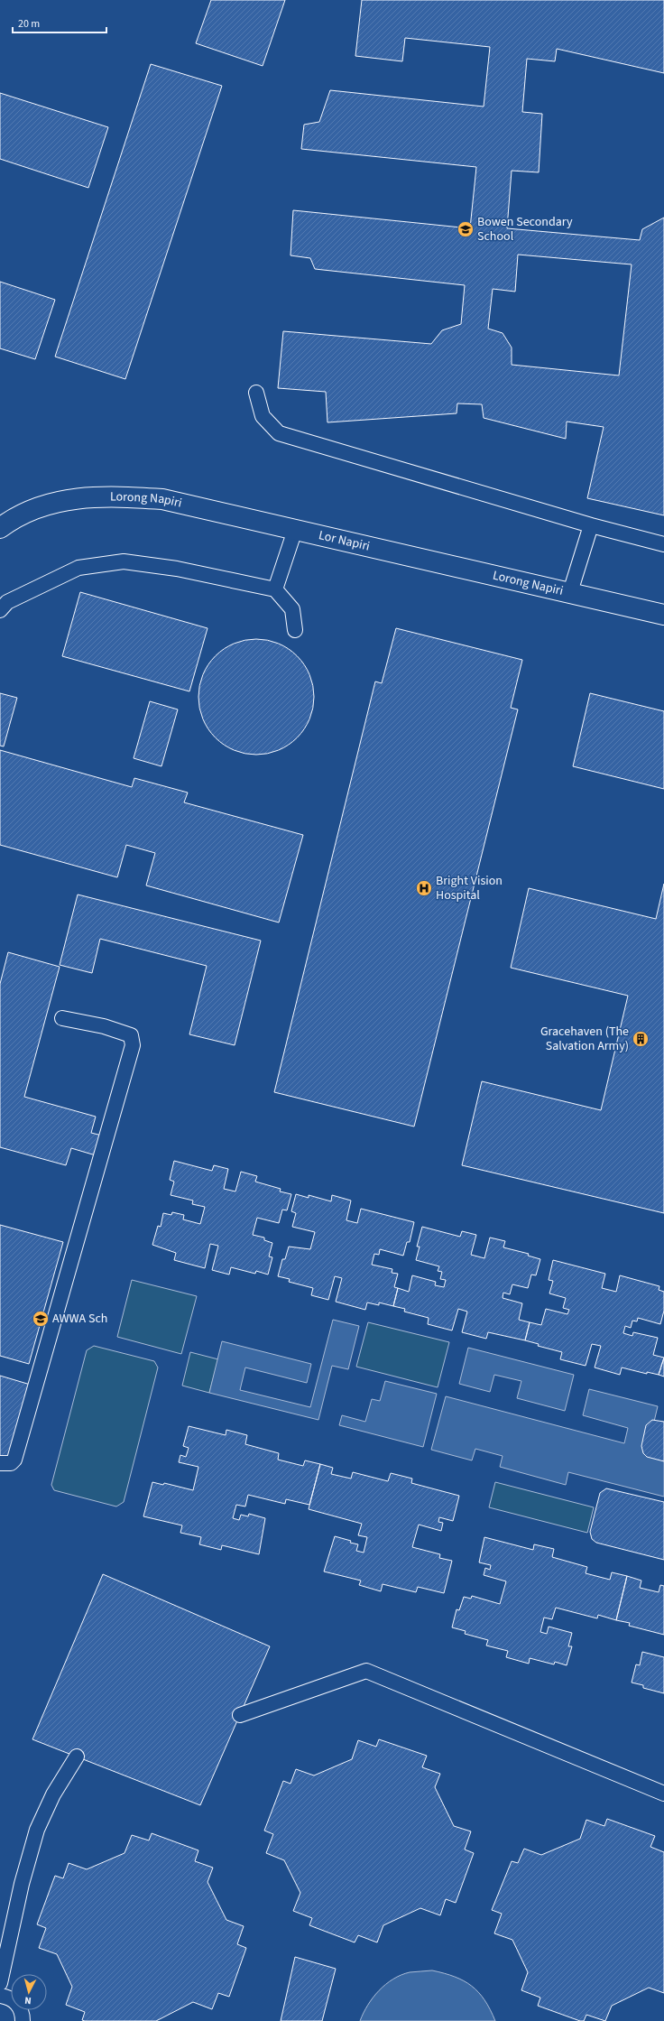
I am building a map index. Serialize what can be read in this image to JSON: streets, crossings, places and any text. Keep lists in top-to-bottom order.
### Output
{
  "streets": {
    "street": ["Lorong Napiri", "Lor Napiri"]
  },
  "crossings": [
    ["Lorong Napiri", "Lor Napiri"]
  ],
  "places": {
    "school or university": ["Bowen Secondary School", "AWWA Sch"],
    "hospital": ["Bright Vision Hospital"],
    "building": ["Gracehaven (The Salvation Army)"]
  },
  "scale_bar": "20 m",
  "north": "bottom"
}
